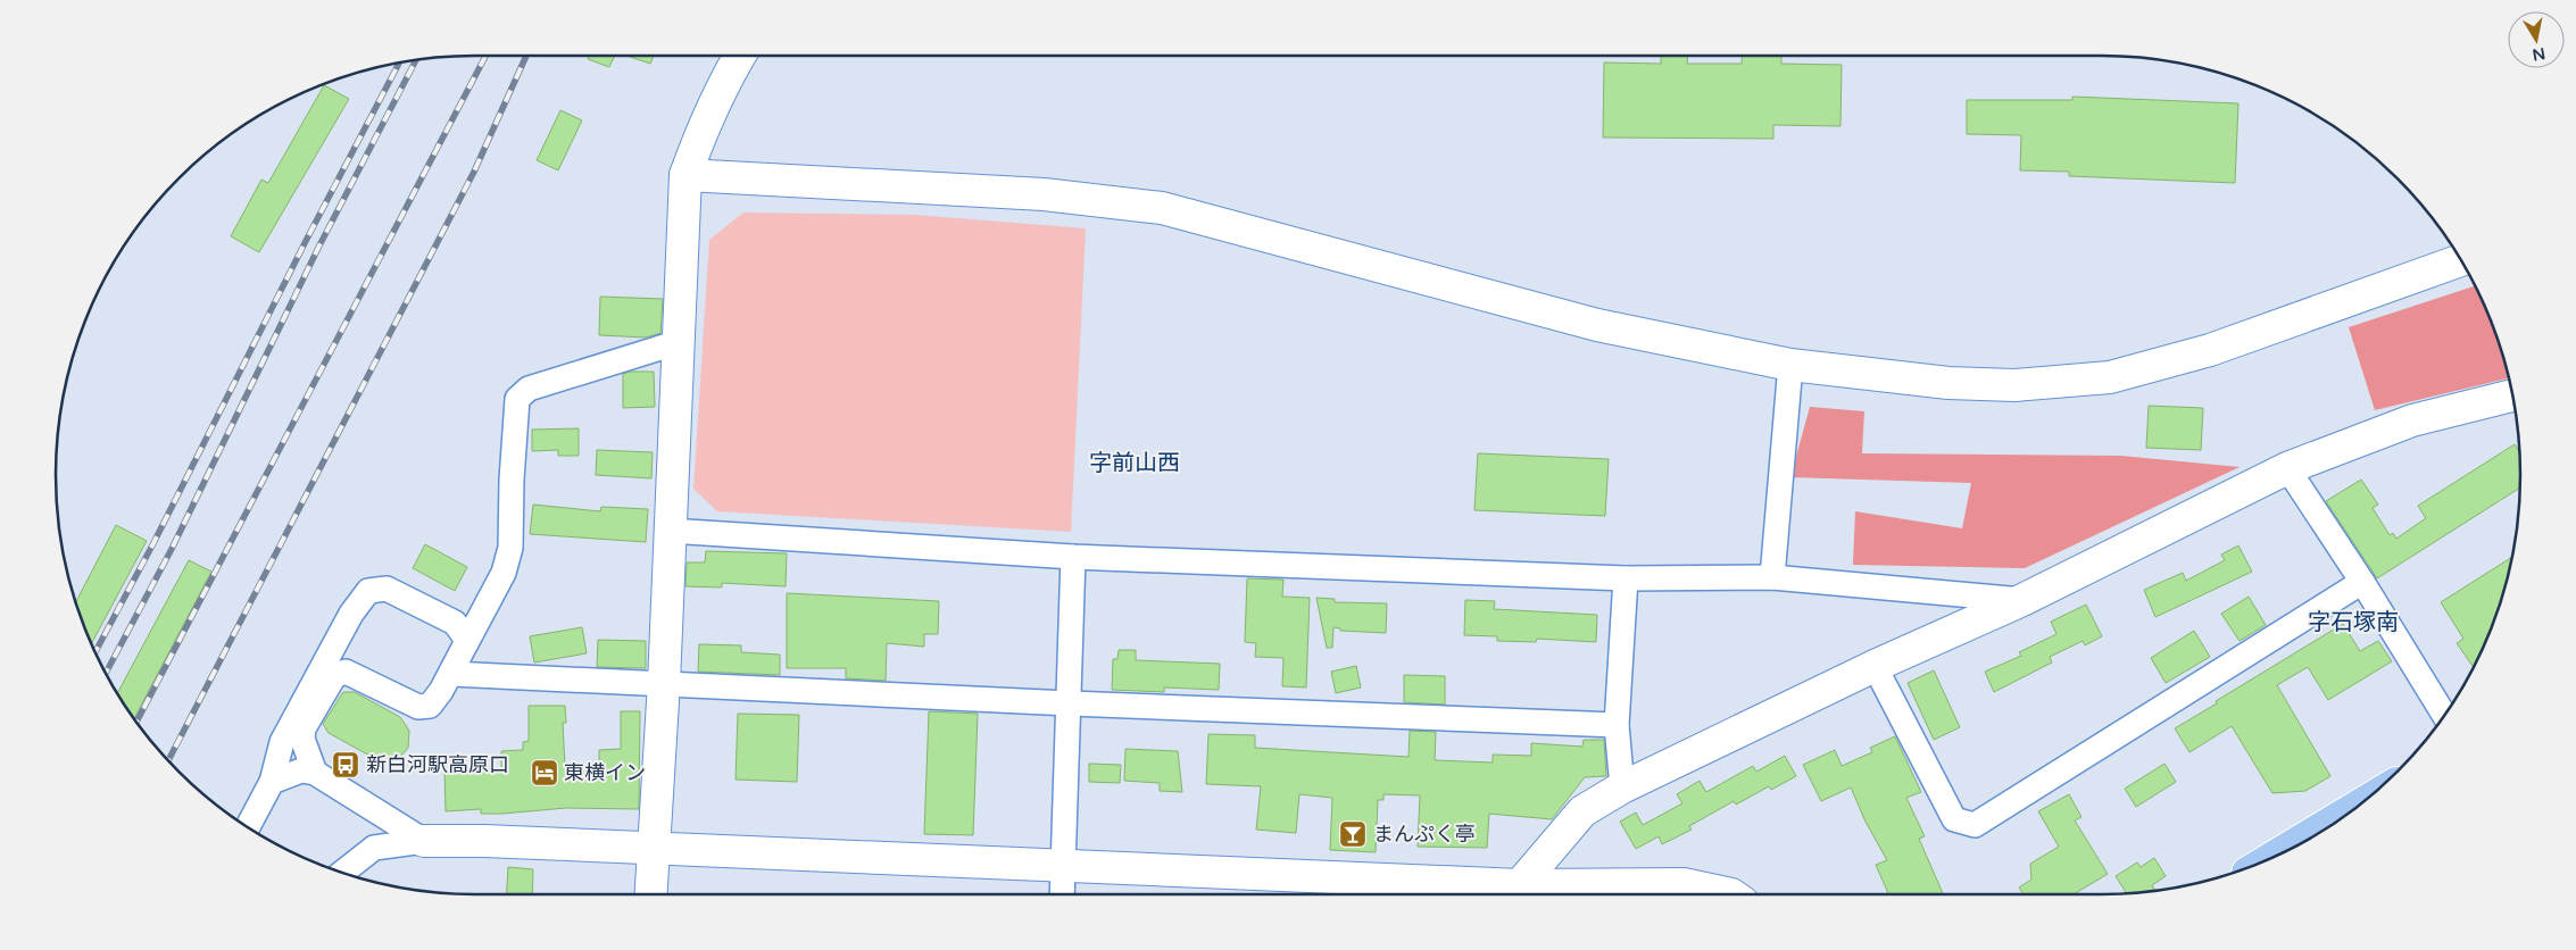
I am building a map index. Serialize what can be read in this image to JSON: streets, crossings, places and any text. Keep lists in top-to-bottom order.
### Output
{
  "districts": ["字前山西", "字石塚南"],
  "places": {
    "bus stop": ["新白河駅高原口"],
    "hotel": ["東横イン"],
    "bar": ["まんぷく亭"]
  },
  "north": "bottom"
}
